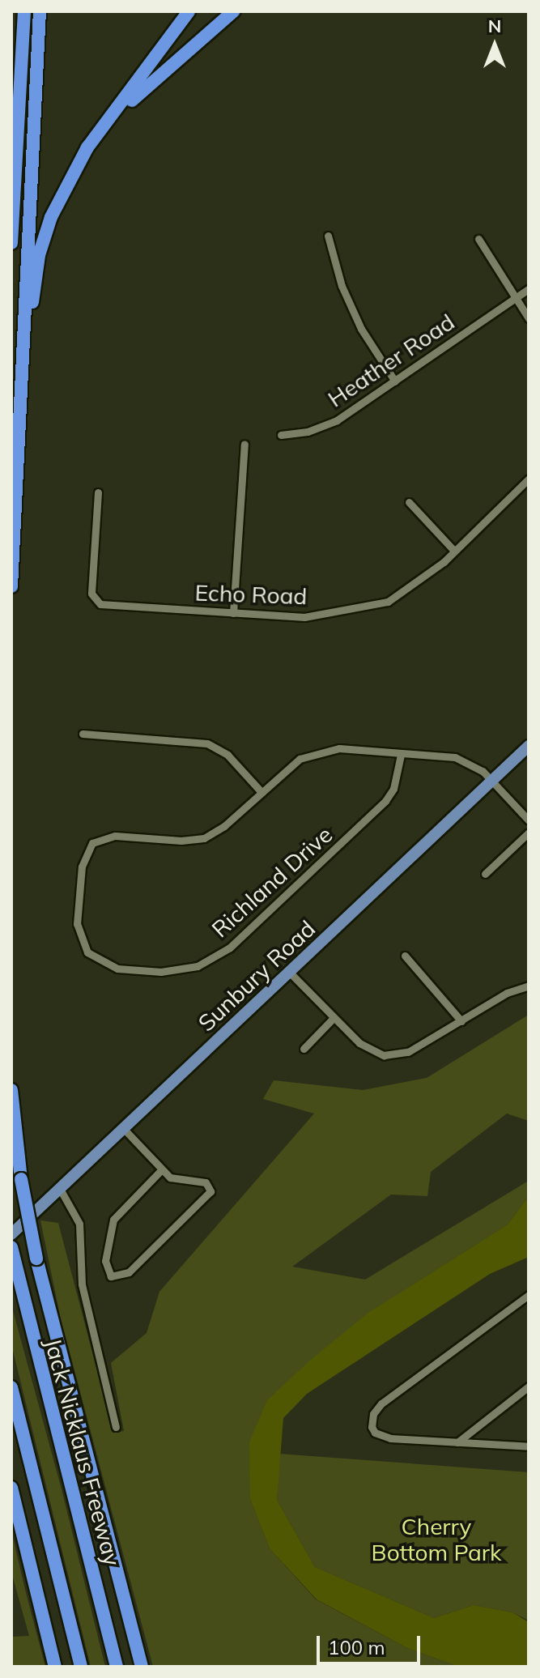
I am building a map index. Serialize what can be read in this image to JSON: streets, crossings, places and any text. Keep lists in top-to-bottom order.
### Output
{
  "streets": {
    "highway": ["Jack Nicklaus Freeway"],
    "main road": ["Sunbury Road"],
    "street": ["Heather Road", "Echo Road", "Richland Drive"]
  },
  "parks": ["Cherry Bottom Park"],
  "scale_bar": "100 m",
  "north": "top"
}
